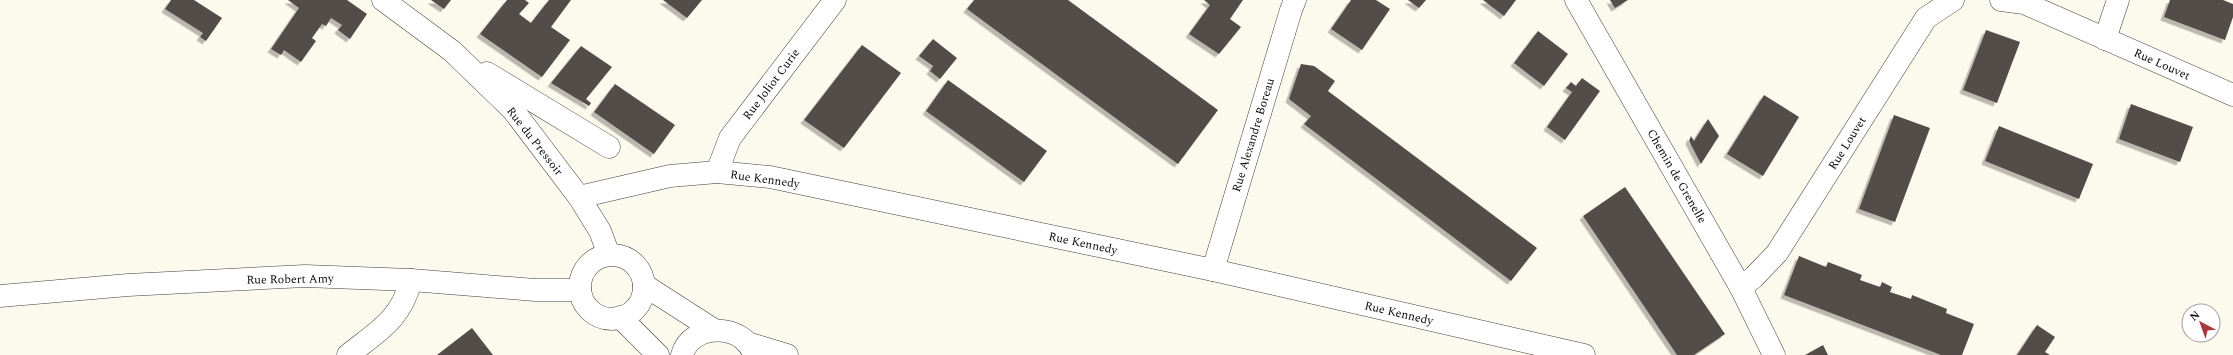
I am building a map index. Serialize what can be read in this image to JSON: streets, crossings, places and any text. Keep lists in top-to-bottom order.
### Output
{
  "streets": {
    "street": [
      "Rue Louvet",
      "Rue Joliot Curie",
      "Rue Alexandre Boreau",
      "Rue du Pressoir",
      "Chemin de Grenelle",
      "Rue Kennedy",
      "Rue Robert Amy"
    ]
  },
  "crossings": [
    ["Rue Louvet", "Chemin de Grenelle"],
    ["Rue Joliot Curie", "Rue Kennedy"],
    ["Rue Alexandre Boreau", "Rue Kennedy"],
    ["Rue du Pressoir", "Rue Kennedy"],
    ["Rue du Pressoir", "Rue Robert Amy"]
  ],
  "north": "top left"
}
